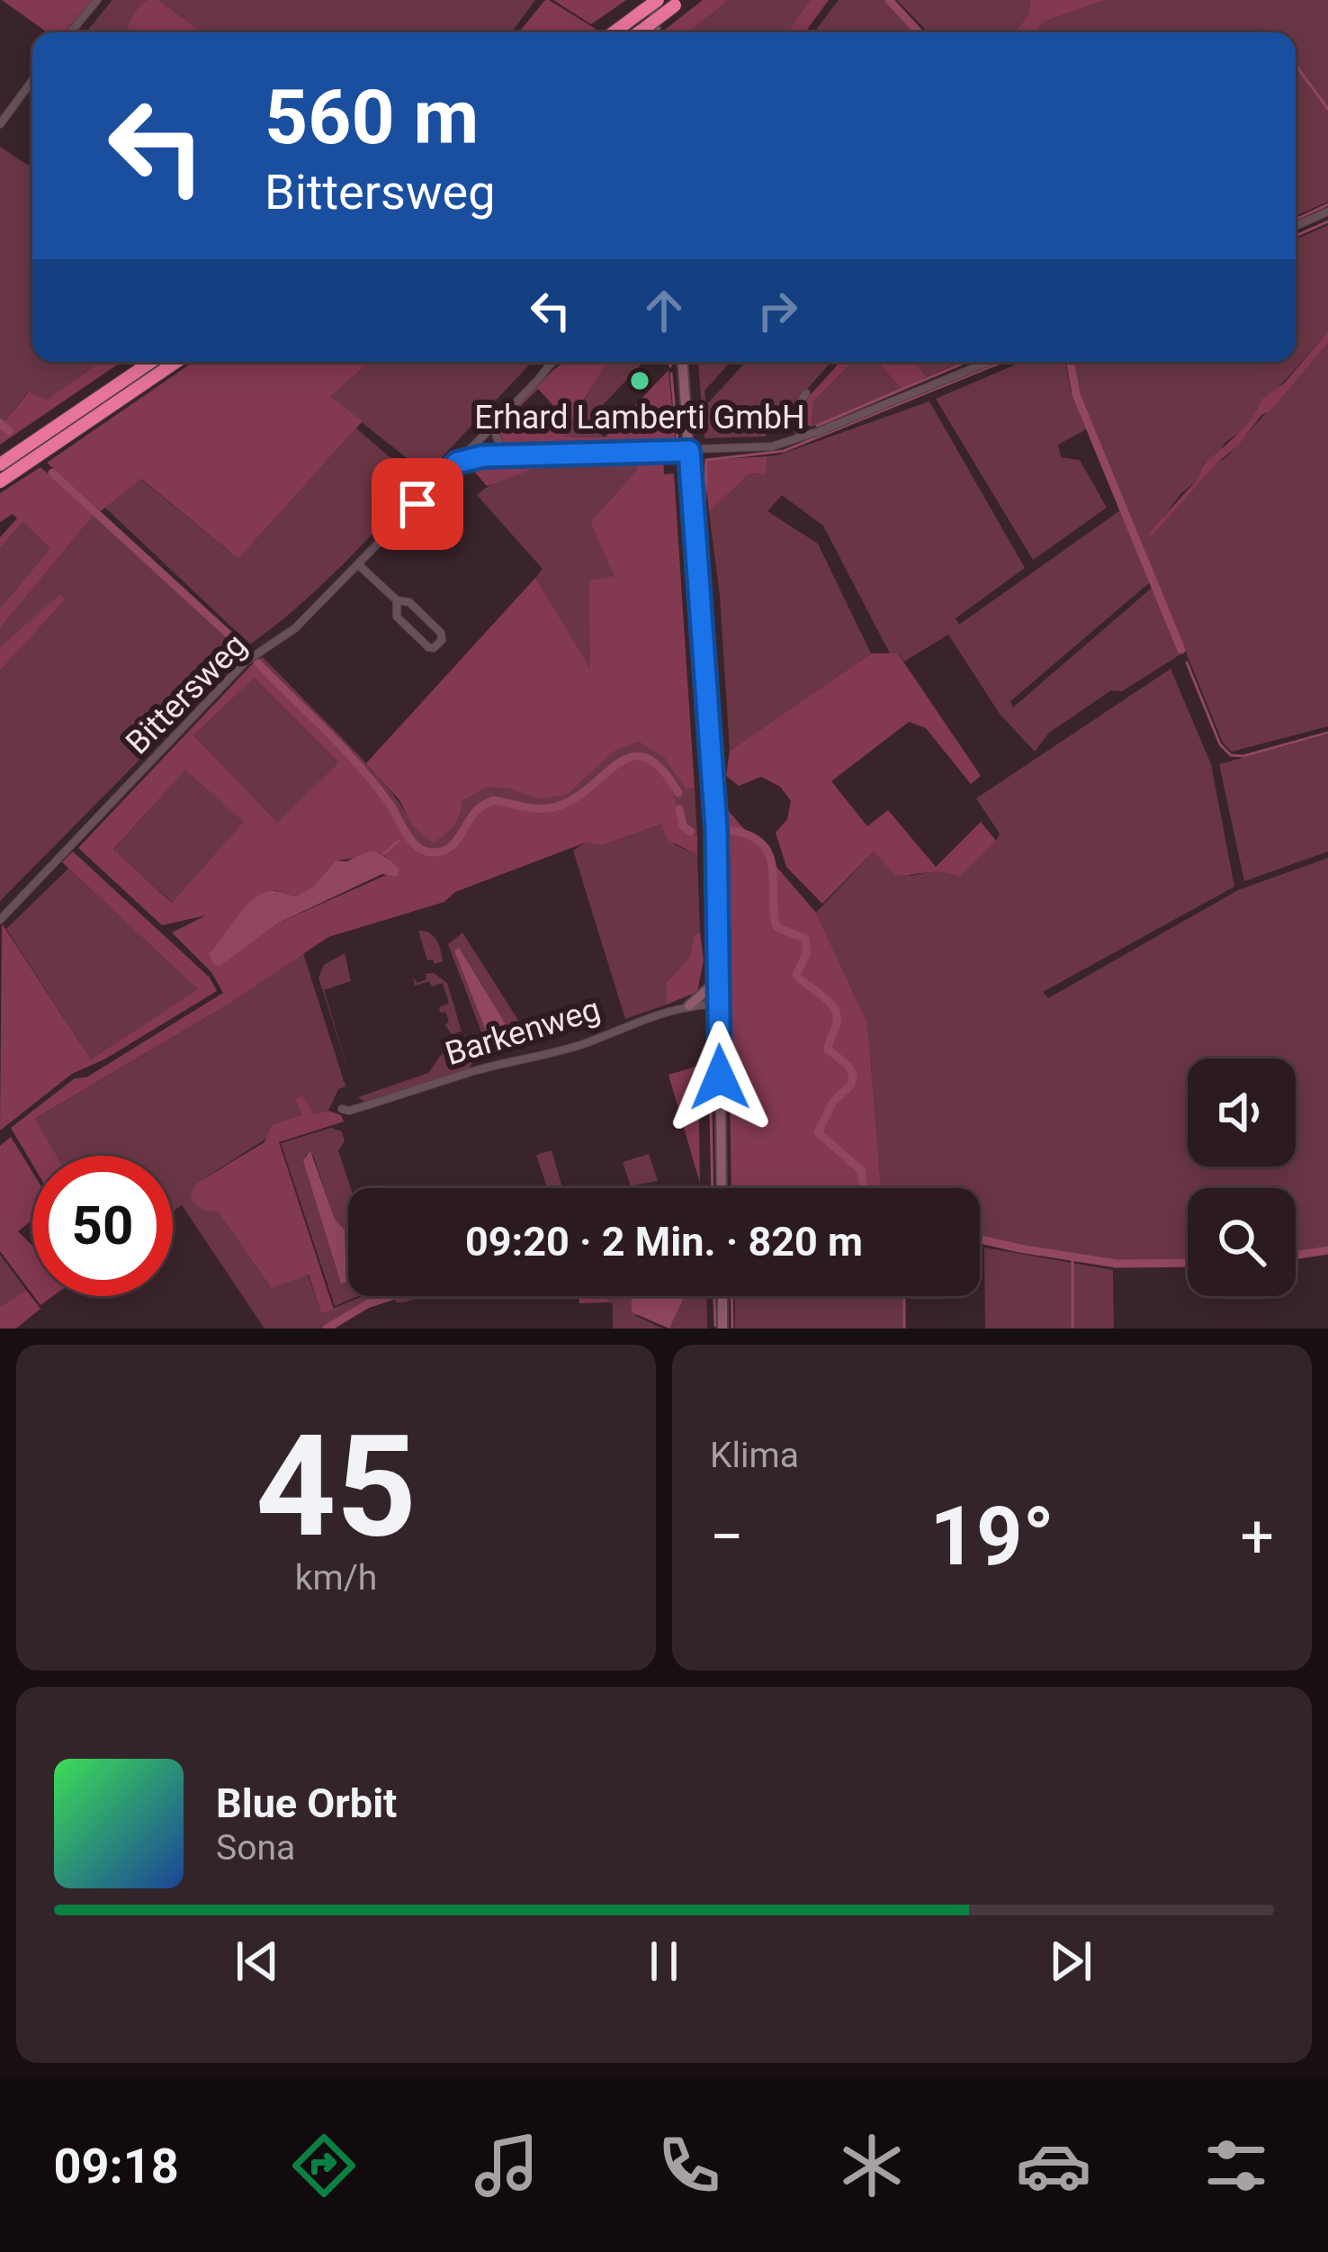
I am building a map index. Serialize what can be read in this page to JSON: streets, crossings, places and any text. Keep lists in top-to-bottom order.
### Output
{
  "streets": {
    "street": ["Bittersweg", "Barkenweg"]
  },
  "places": ["Erhard Lamberti GmbH"],
  "page": {
    "turn": ["560 m", "Bittersweg"],
    "limit": "50",
    "trip": "09:20 · 2 Min. · 820 m",
    "tile": [
      ["45", "km/h"],
      "Klima"
    ],
    "heat": ["−", "19°", "+"],
    "song": ["Blue Orbit", "Sona"],
    "tabs": "09:18"
  }
}
